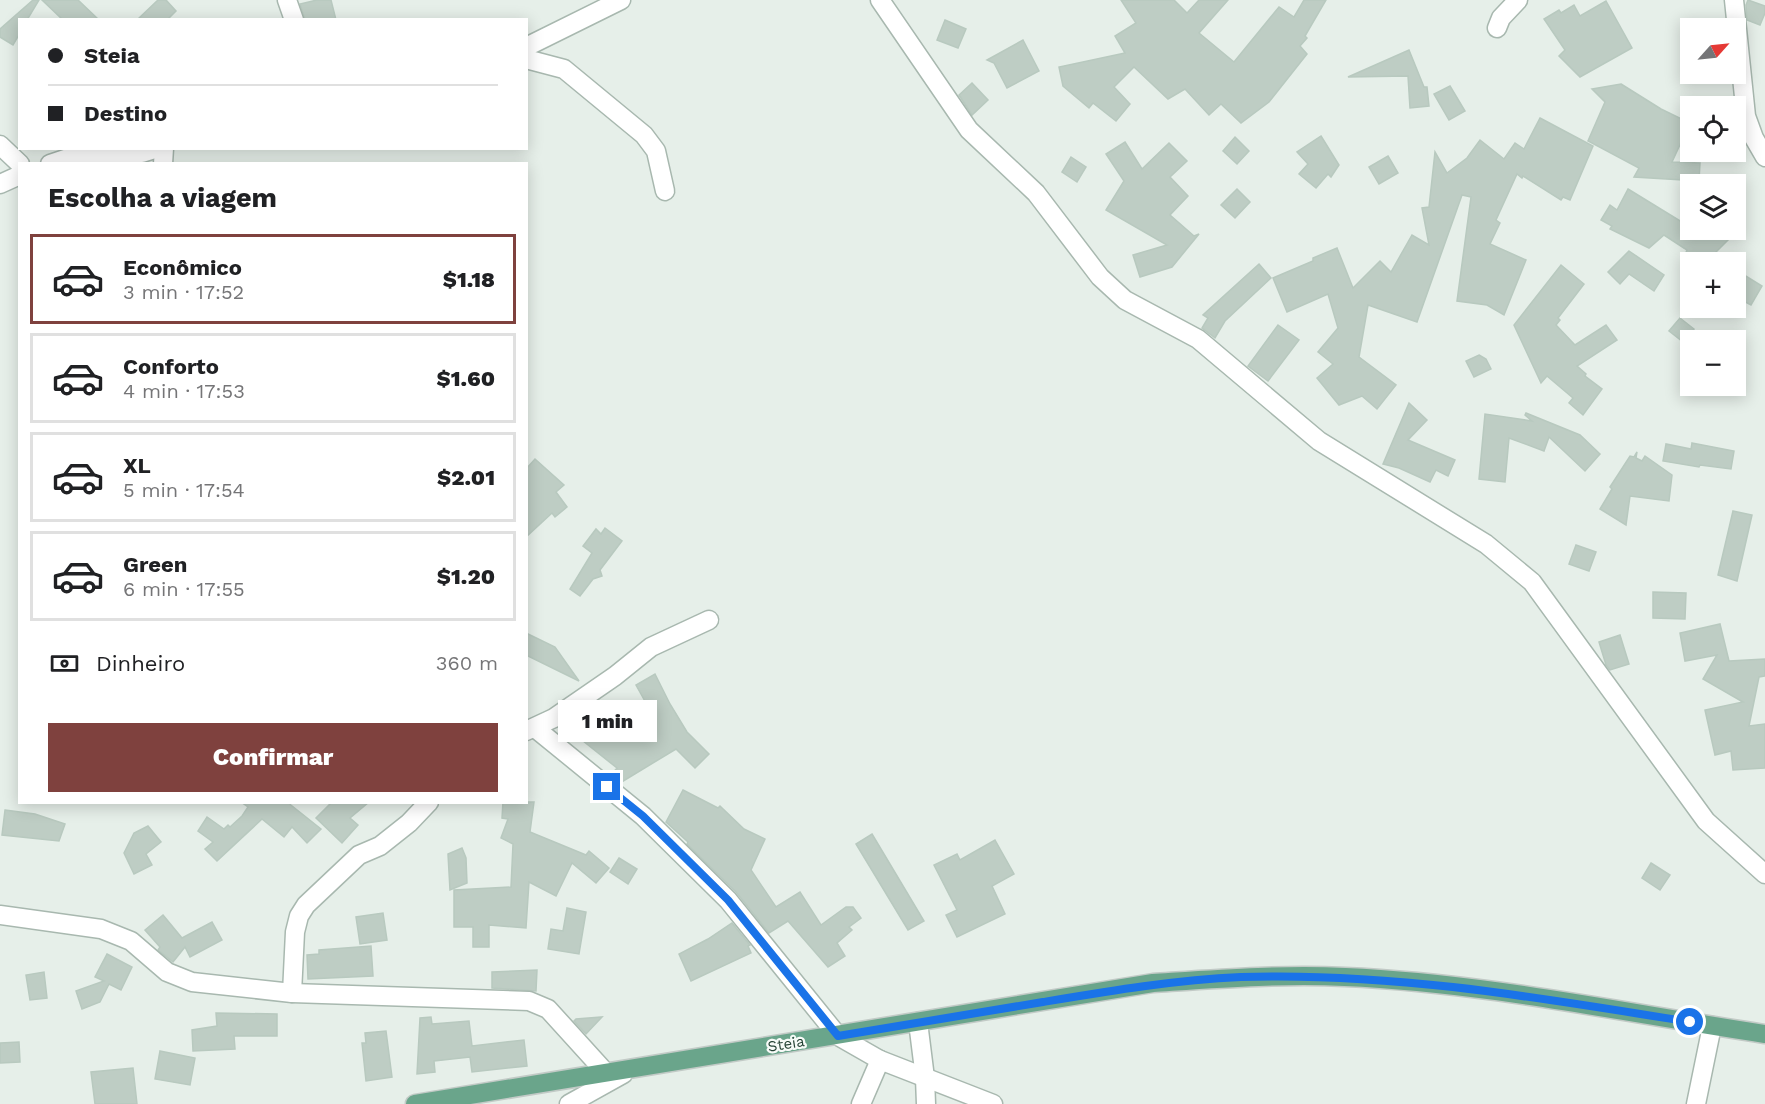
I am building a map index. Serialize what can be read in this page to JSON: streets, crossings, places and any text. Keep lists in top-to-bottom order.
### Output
{
  "streets": {
    "main road": ["Steia"]
  },
  "north": "top right",
  "page": {
    "map_buttons": ["+", "−"],
    "banner": ["Steia", "Destino"],
    "heading": "Escolha a viagem",
    "list": [
      {
        "name": "Econômico",
        "note": "3 min · 17:52",
        "value": "$1.18"
      },
      {
        "name": "Conforto",
        "note": "4 min · 17:53",
        "value": "$1.60"
      },
      {
        "name": "XL",
        "note": "5 min · 17:54",
        "value": "$2.01"
      },
      {
        "name": "Green",
        "note": "6 min · 17:55",
        "value": "$1.20"
      }
    ],
    "pay": ["Dinheiro", "360 m"],
    "bubble": "1 min",
    "buttons": "Confirmar"
  }
}
